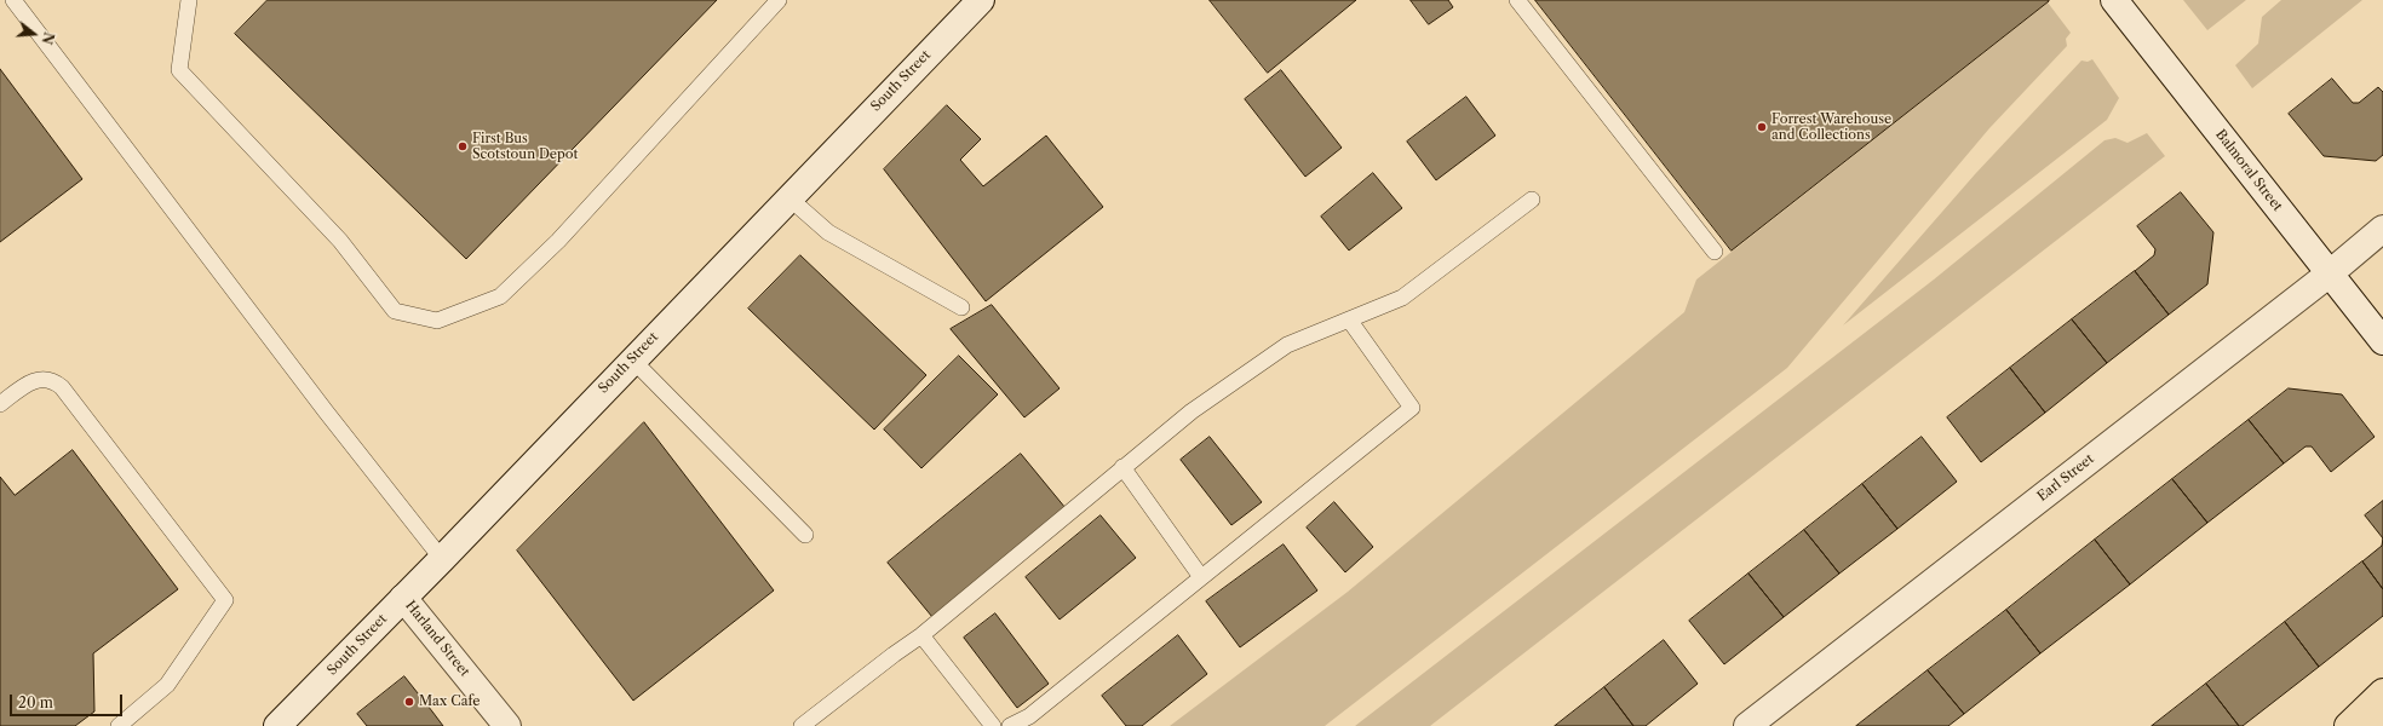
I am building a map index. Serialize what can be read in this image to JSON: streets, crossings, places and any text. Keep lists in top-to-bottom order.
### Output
{
  "streets": {
    "street": [
      "South Street",
      "Balmoral Street",
      "Earl Street",
      "Harland Street"
    ]
  },
  "crossings": [
    ["South Street", "Harland Street"],
    ["Balmoral Street", "Earl Street"]
  ],
  "places": ["Forrest Warehouse and Collections", "First Bus Scotstoun Depot", "Max Cafe"],
  "scale_bar": "20 m",
  "north": "right"
}
